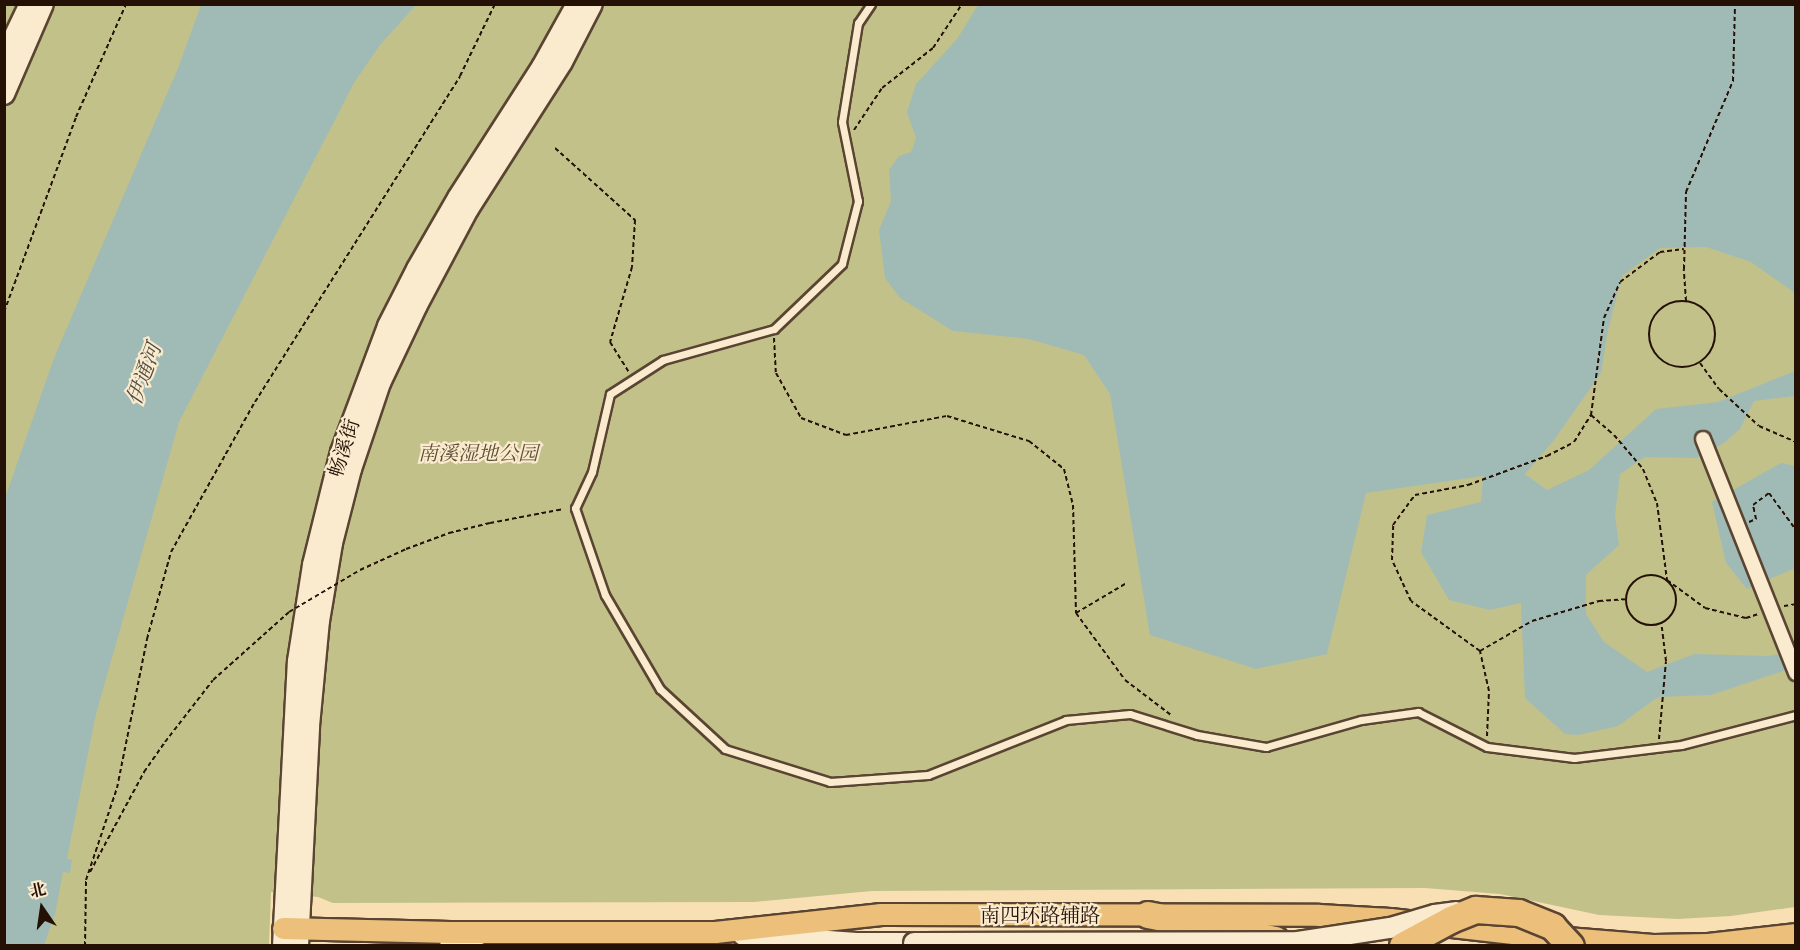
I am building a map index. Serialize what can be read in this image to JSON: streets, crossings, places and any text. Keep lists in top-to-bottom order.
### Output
{
  "streets": {
    "main road": ["畅溪街", "南四环路辅路"]
  },
  "crossings": [
    ["畅溪街", "南四环路辅路"]
  ],
  "water": ["伊通河"],
  "parks": ["南溪湿地公园"],
  "north": "top"
}
